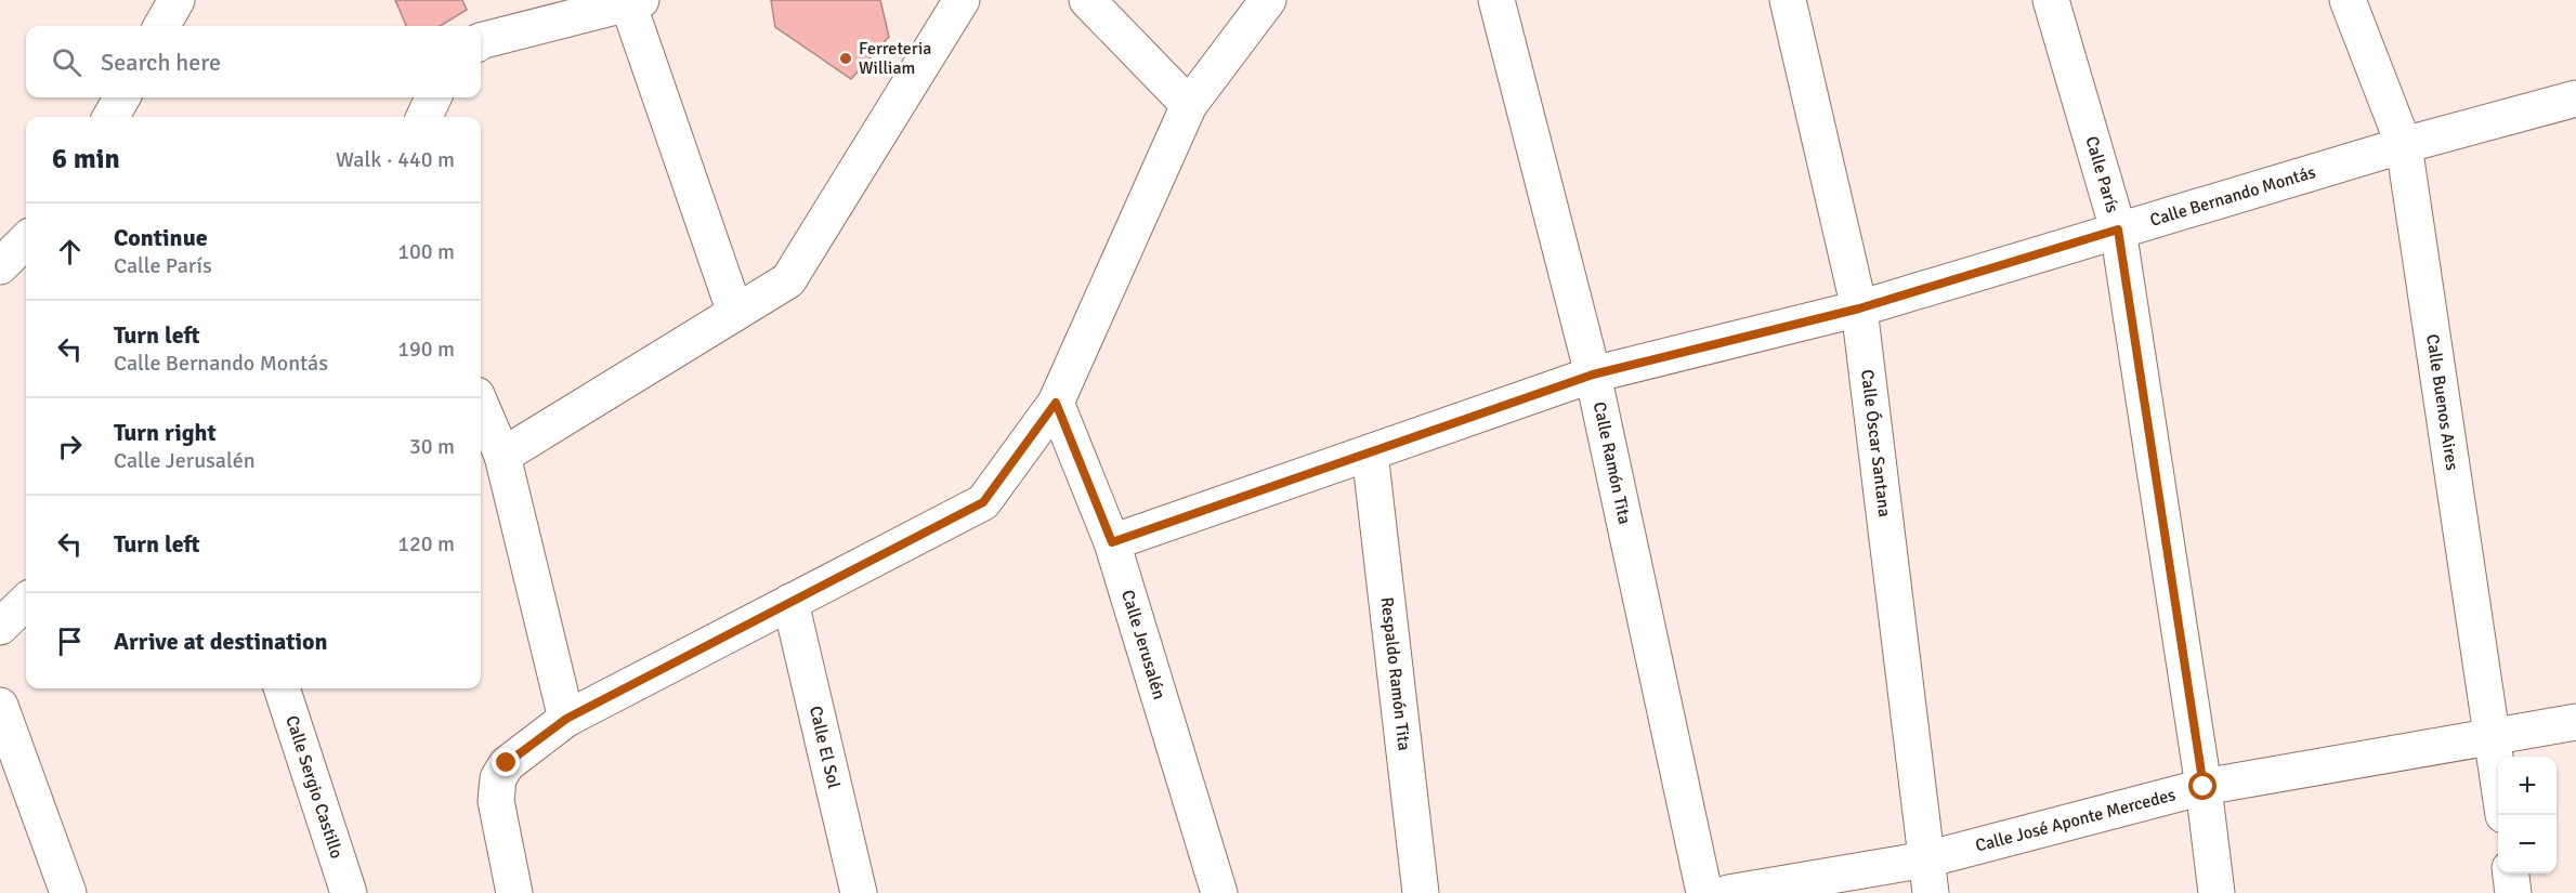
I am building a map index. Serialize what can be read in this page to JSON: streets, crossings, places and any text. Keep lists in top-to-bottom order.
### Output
{
  "streets": {
    "street": [
      "Calle París",
      "Calle Bernando Montás",
      "Calle Buenos Aires",
      "Calle Óscar Santana",
      "Calle Ramón Tita",
      "Calle Jerusalén",
      "Respaldo Ramón Tita",
      "Calle El Sol",
      "Calle Sergio Castillo",
      "Calle José Aponte Mercedes"
    ]
  },
  "crossings": [
    ["Calle París", "Calle Bernando Montás"],
    ["Calle París", "Calle José Aponte Mercedes"],
    ["Calle Bernando Montás", "Calle Buenos Aires"],
    ["Calle Bernando Montás", "Calle Óscar Santana"],
    ["Calle Bernando Montás", "Calle Ramón Tita"],
    ["Calle Bernando Montás", "Calle Jerusalén"],
    ["Calle Bernando Montás", "Respaldo Ramón Tita"],
    ["Calle Buenos Aires", "Calle José Aponte Mercedes"],
    ["Calle Óscar Santana", "Calle José Aponte Mercedes"]
  ],
  "places": ["Ferreteria William"],
  "page": {
    "search": "Search here",
    "heading": ["6 min", "Walk · 440 m"],
    "list": [
      ["Continue", "Calle París", "100 m"],
      ["Turn left", "Calle Bernando Montás", "190 m"],
      ["Turn right", "Calle Jerusalén", "30 m"],
      ["Turn left", "120 m"],
      "Arrive at destination"
    ],
    "map_buttons": ["+", "−"]
  }
}
